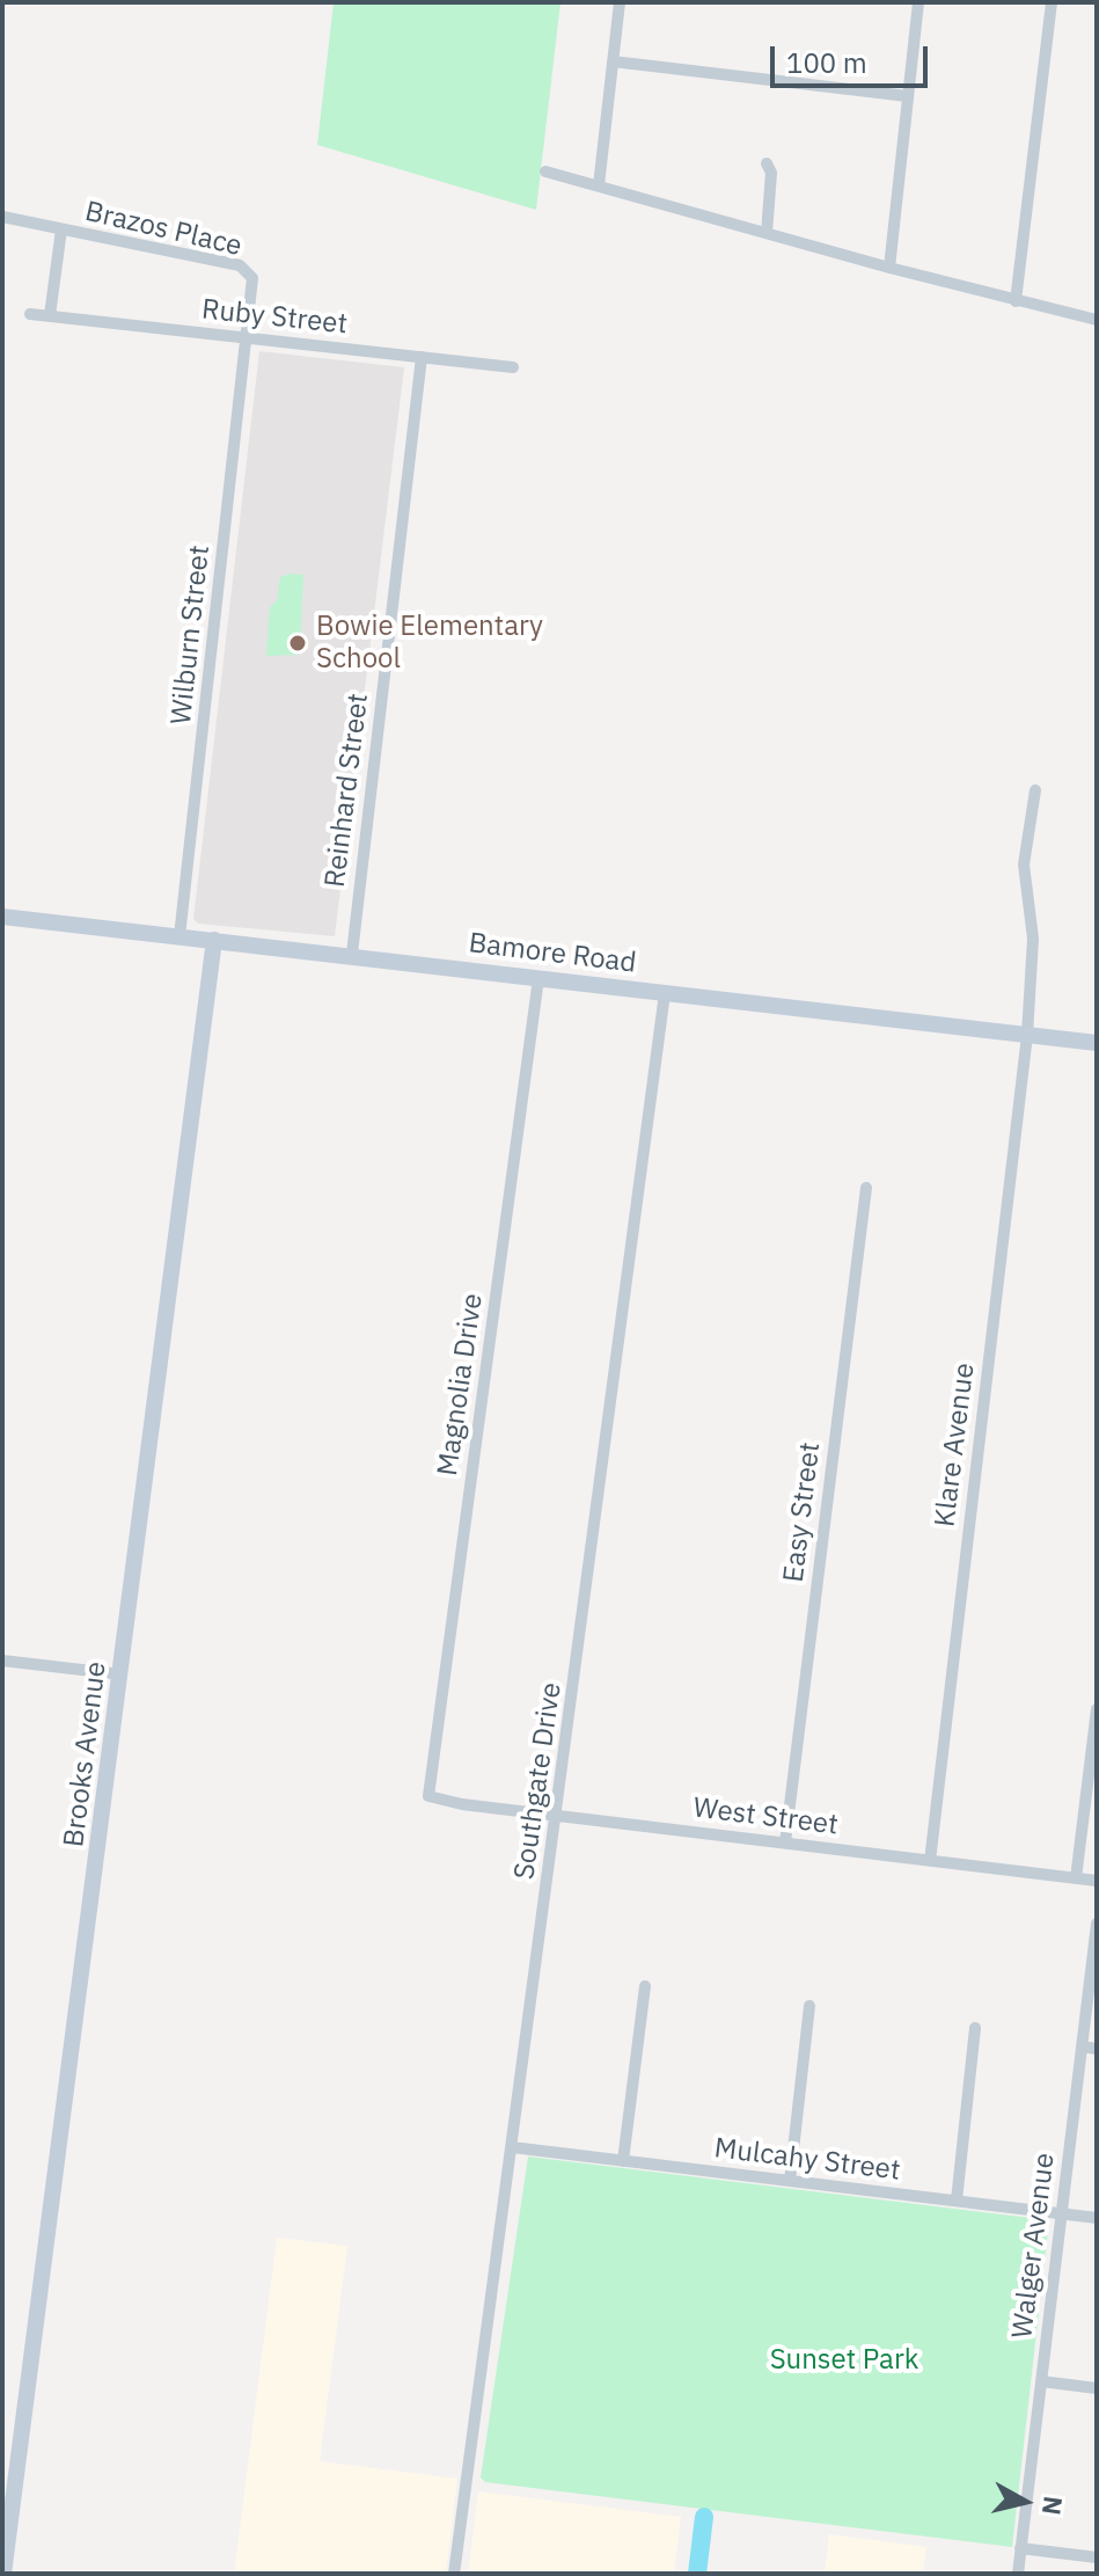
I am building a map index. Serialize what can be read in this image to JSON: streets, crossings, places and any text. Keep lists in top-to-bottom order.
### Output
{
  "streets": {
    "street": [
      "Brazos Place",
      "Ruby Street",
      "Wilburn Street",
      "Reinhard Street",
      "Bamore Road",
      "Magnolia Drive",
      "Klare Avenue",
      "Easy Street",
      "Brooks Avenue",
      "Southgate Drive",
      "West Street",
      "Mulcahy Street",
      "Walger Avenue"
    ]
  },
  "crossings": [
    ["Brazos Place", "Ruby Street"],
    ["Brazos Place", "Wilburn Street"],
    ["Ruby Street", "Wilburn Street"],
    ["Ruby Street", "Reinhard Street"],
    ["Wilburn Street", "Bamore Road"],
    ["Reinhard Street", "Bamore Road"],
    ["Bamore Road", "Magnolia Drive"],
    ["Bamore Road", "Klare Avenue"],
    ["Bamore Road", "Brooks Avenue"],
    ["Bamore Road", "Southgate Drive"],
    ["Magnolia Drive", "West Street"],
    ["Klare Avenue", "West Street"],
    ["Easy Street", "West Street"],
    ["Southgate Drive", "West Street"],
    ["Southgate Drive", "Mulcahy Street"],
    ["Mulcahy Street", "Walger Avenue"]
  ],
  "parks": ["Sunset Park"],
  "places": ["Bowie Elementary School"],
  "scale_bar": "100 m",
  "north": "right"
}
